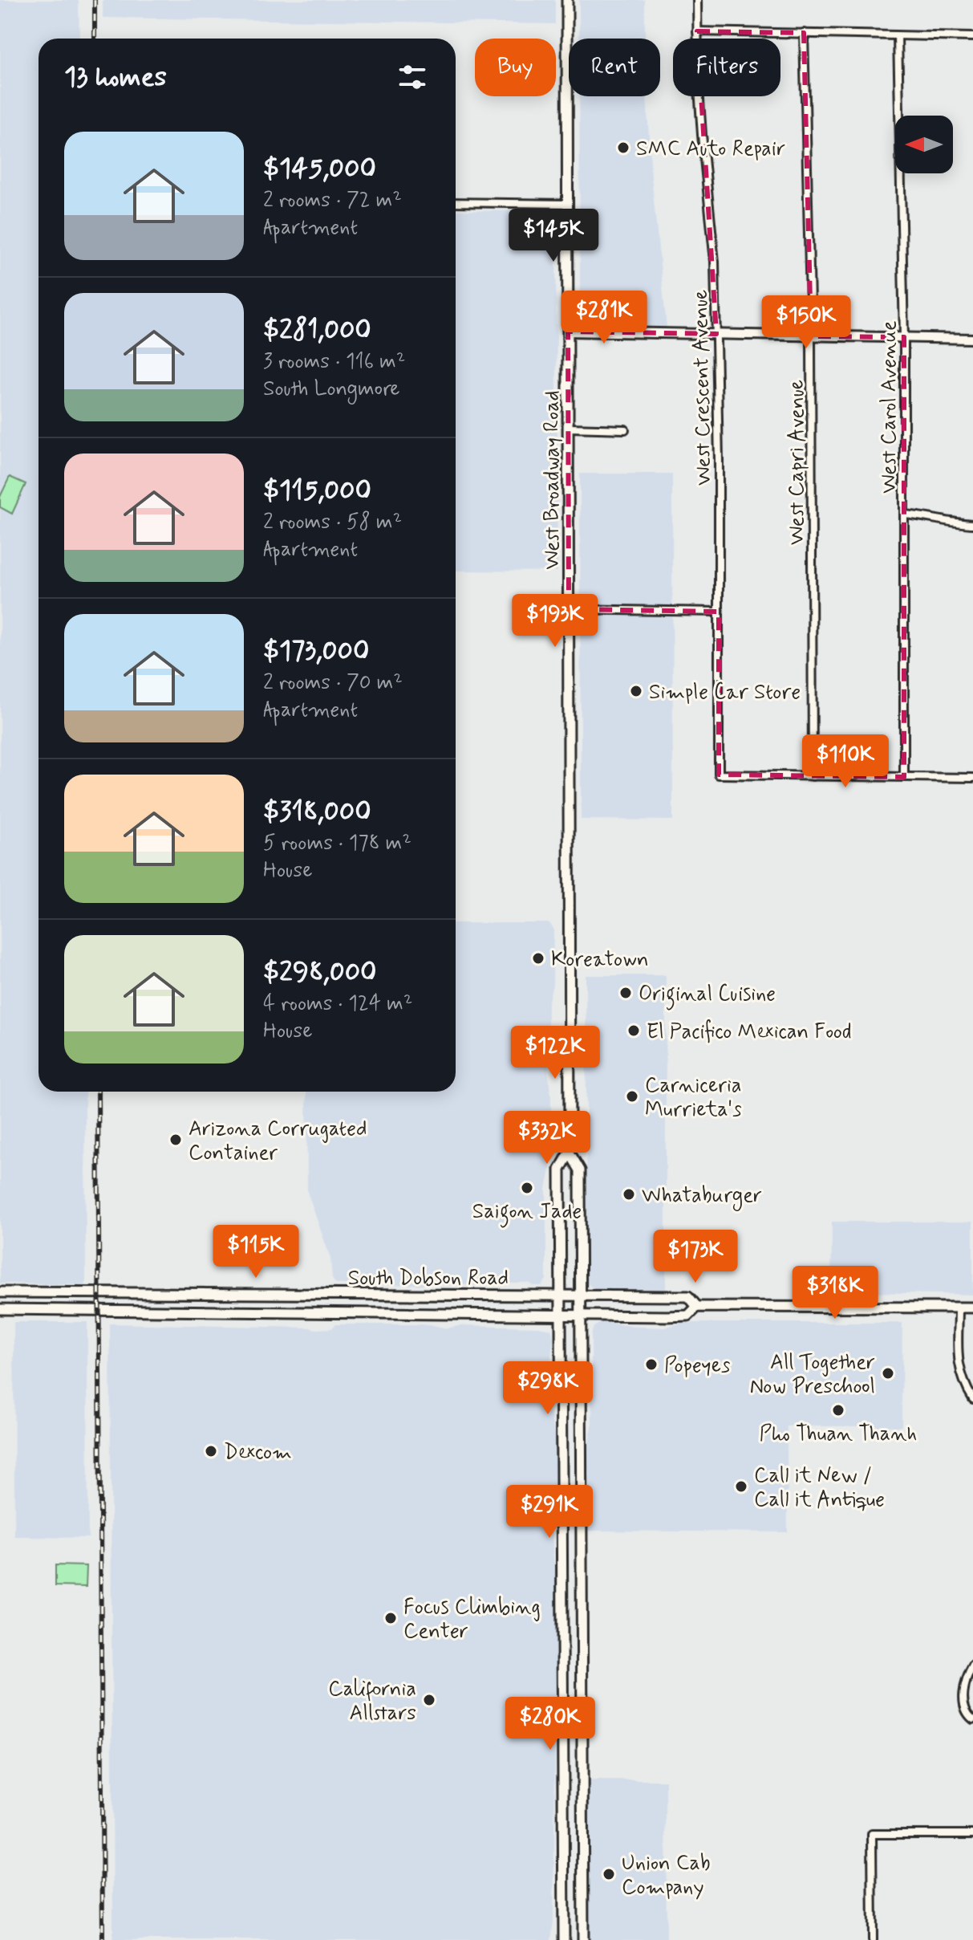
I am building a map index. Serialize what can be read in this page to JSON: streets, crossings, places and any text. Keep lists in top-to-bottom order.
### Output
{
  "streets": {
    "main road": ["West Broadway Road", "South Dobson Road"],
    "street": ["West Crescent Avenue", "West Carol Avenue", "West Capri Avenue"]
  },
  "crossings": [
    ["West Crescent Avenue", "West Capri Avenue"],
    ["West Broadway Road", "South Dobson Road"]
  ],
  "places": [
    "SMC Auto Repair",
    "Simple Car Store",
    "Koreatown",
    "Original Cuisine",
    "El Pacifico Mexican Food",
    "Carniceria Murrieta's",
    "Arizona Corrugated Container",
    "Saigon Jade",
    "Whataburger",
    "Popeyes",
    "All Together Now Preschool",
    "Pho Thuan Thanh",
    "Dexcom",
    "Call it New / Call it Antique",
    "Focus Climbing Center",
    "California Allstars",
    "Union Cab Company"
  ],
  "north": "left",
  "page": {
    "chip": ["Buy", "Rent", "Filters"],
    "heading": "13 homes",
    "list": [
      {
        "name": "$145,000",
        "note": "2 rooms · 72 m² · Apartment"
      },
      {
        "name": "$281,000",
        "note": "3 rooms · 116 m² · South Longmore"
      },
      {
        "name": "$115,000",
        "note": "2 rooms · 58 m² · Apartment"
      },
      {
        "name": "$173,000",
        "note": "2 rooms · 70 m² · Apartment"
      },
      {
        "name": "$318,000",
        "note": "5 rooms · 178 m² · House"
      },
      {
        "name": "$298,000",
        "note": "4 rooms · 124 m² · House"
      }
    ],
    "price": [
      "$145K",
      "$281K",
      "$150K",
      "$193K",
      "$110K",
      "$122K",
      "$332K",
      "$115K",
      "$173K",
      "$318K",
      "$298K",
      "$291K",
      "$280K"
    ]
  }
}
